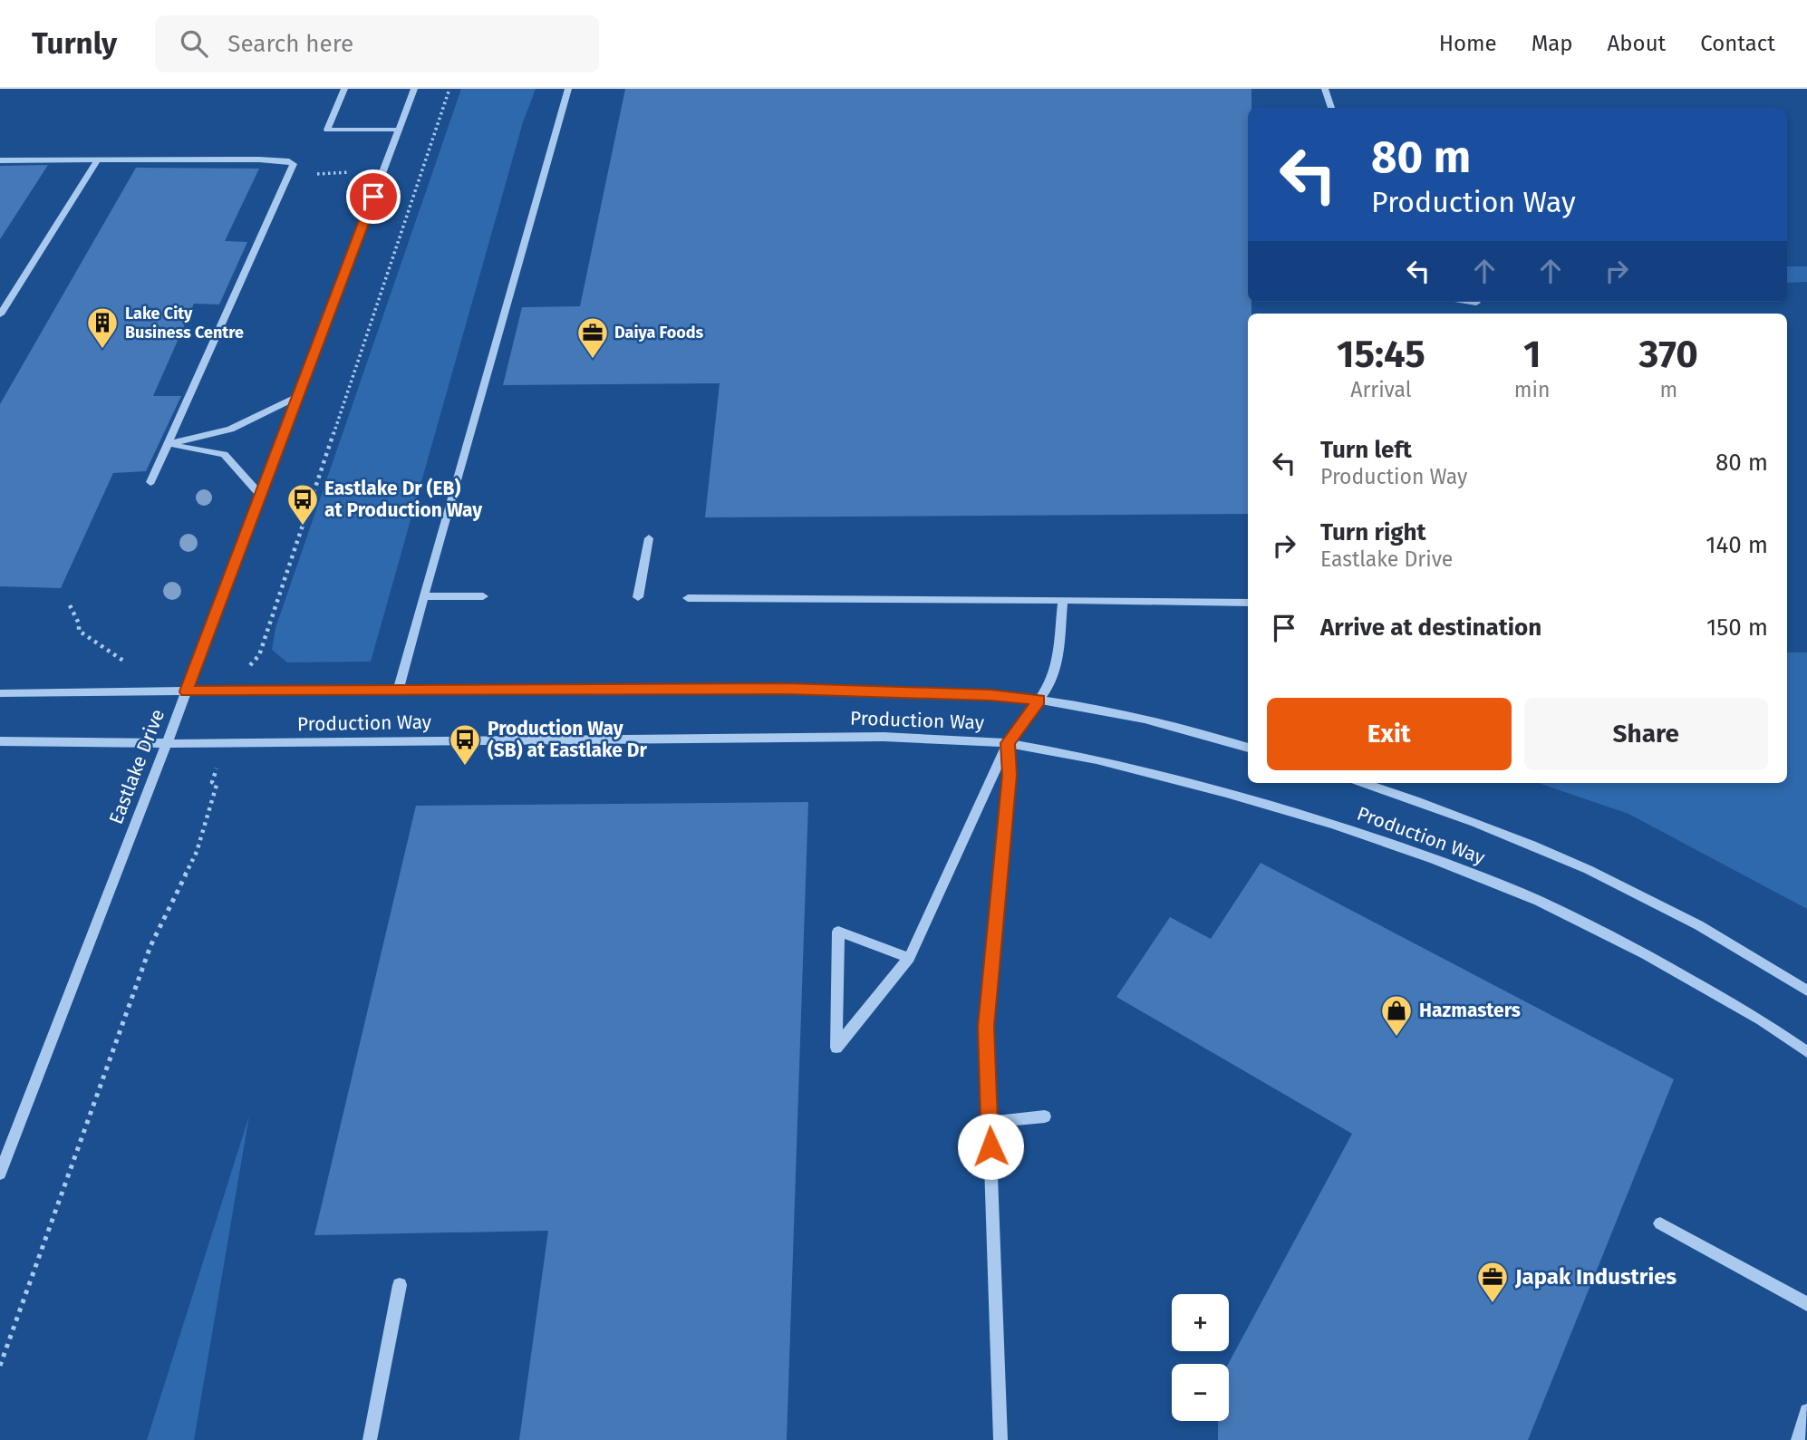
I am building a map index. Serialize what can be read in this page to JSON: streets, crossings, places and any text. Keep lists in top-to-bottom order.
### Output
{
  "streets": {
    "street": ["Production Way", "Eastlake Drive"]
  },
  "crossings": [
    ["Production Way", "Eastlake Drive"]
  ],
  "places": {
    "building": ["Lake City Business Centre"],
    "office": ["Daiya Foods", "Japak Industries"],
    "bus stop": ["Eastlake Dr (EB) at Production Way", "Production Way (SB) at Eastlake Dr"],
    "shop": ["Hazmasters"]
  },
  "page": {
    "header": "Turnly",
    "search": "Search here",
    "nav": [
      "Home",
      "Map",
      "About",
      "Contact"
    ],
    "turn": ["80 m", "Production Way"],
    "eta": [
      "15:45",
      "Arrival",
      "1",
      "min",
      "370",
      "m"
    ],
    "list": [
      {
        "name": "Turn left",
        "note": "Production Way",
        "value": "80 m"
      },
      {
        "name": "Turn right",
        "note": "Eastlake Drive",
        "value": "140 m"
      },
      {
        "name": "Arrive at destination",
        "value": "150 m"
      }
    ],
    "buttons": ["Exit", "Share"],
    "map_buttons": ["+", "−"]
  }
}
